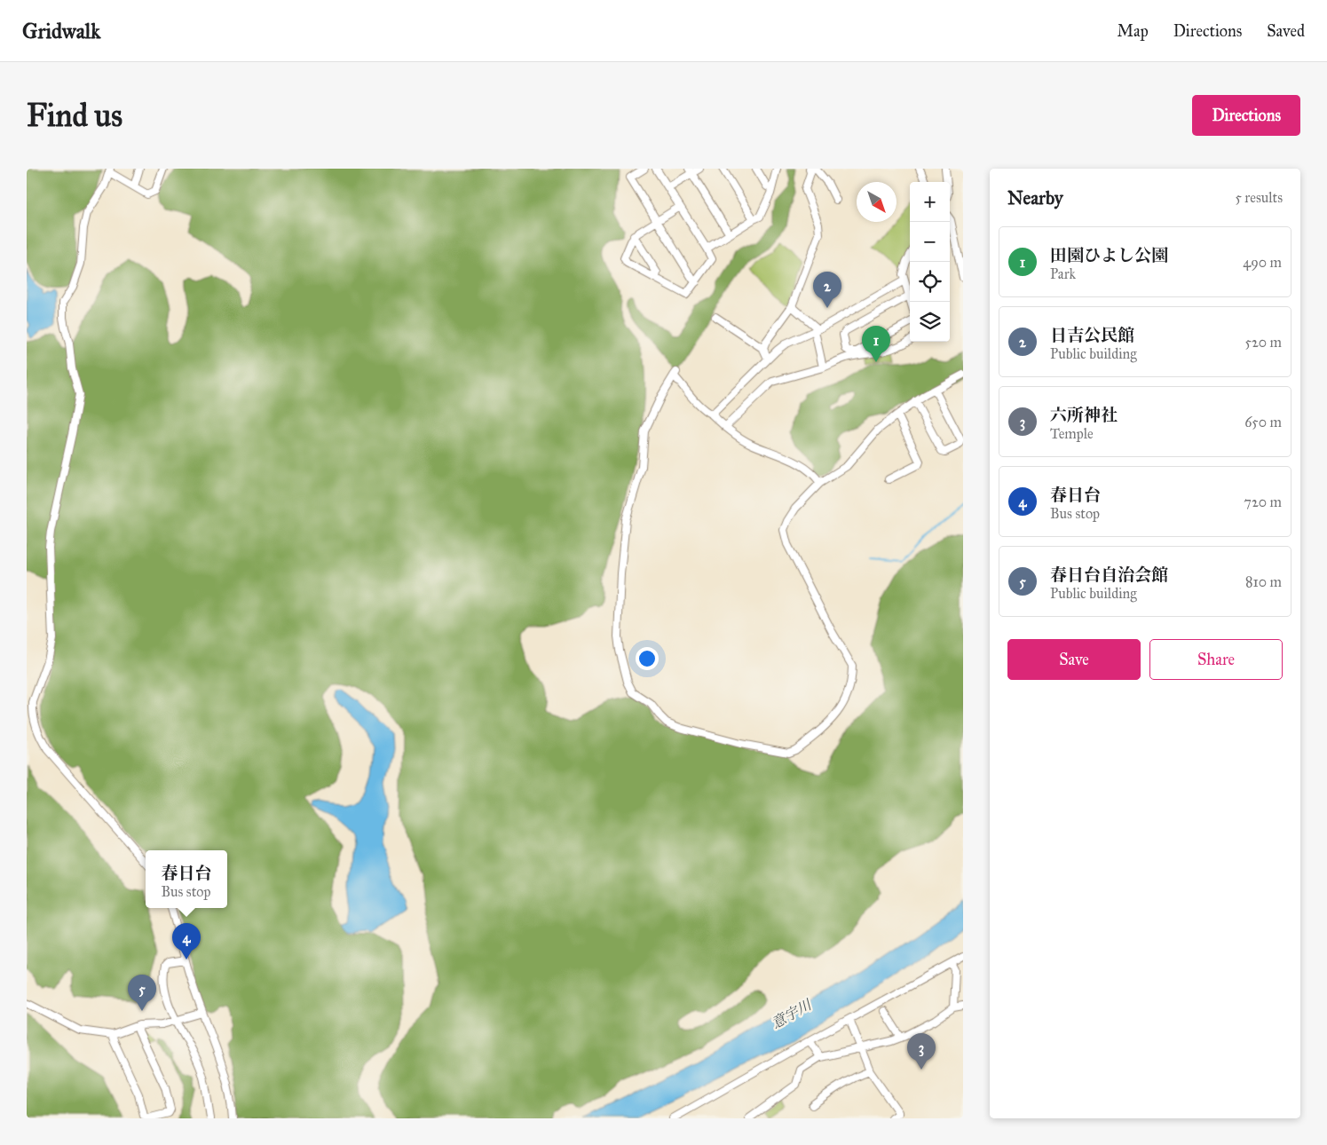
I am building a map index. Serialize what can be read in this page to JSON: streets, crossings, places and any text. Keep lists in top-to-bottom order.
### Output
{
  "water": ["意宇川"],
  "north": "bottom right",
  "page": {
    "header": "Gridwalk",
    "nav": ["Map", "Directions", "Saved"],
    "buttons": [
      "Directions",
      ["Save", "Share"]
    ],
    "title": "Find us",
    "heading": ["Nearby", "5 results"],
    "map_buttons": ["+", "−"],
    "list": [
      {
        "mark": "1",
        "name": "田園ひよし公園",
        "note": "Park",
        "value": "490 m"
      },
      {
        "mark": "2",
        "name": "日吉公民館",
        "note": "Public building",
        "value": "520 m"
      },
      {
        "mark": "3",
        "name": "六所神社",
        "note": "Temple",
        "value": "650 m"
      },
      {
        "mark": "4",
        "name": "春日台",
        "note": "Bus stop",
        "value": "720 m"
      },
      {
        "mark": "5",
        "name": "春日台自治会館",
        "note": "Public building",
        "value": "810 m"
      }
    ],
    "pins": [
      "2",
      "1",
      "4",
      "5",
      "3"
    ],
    "popup": ["春日台", "Bus stop"]
  }
}
